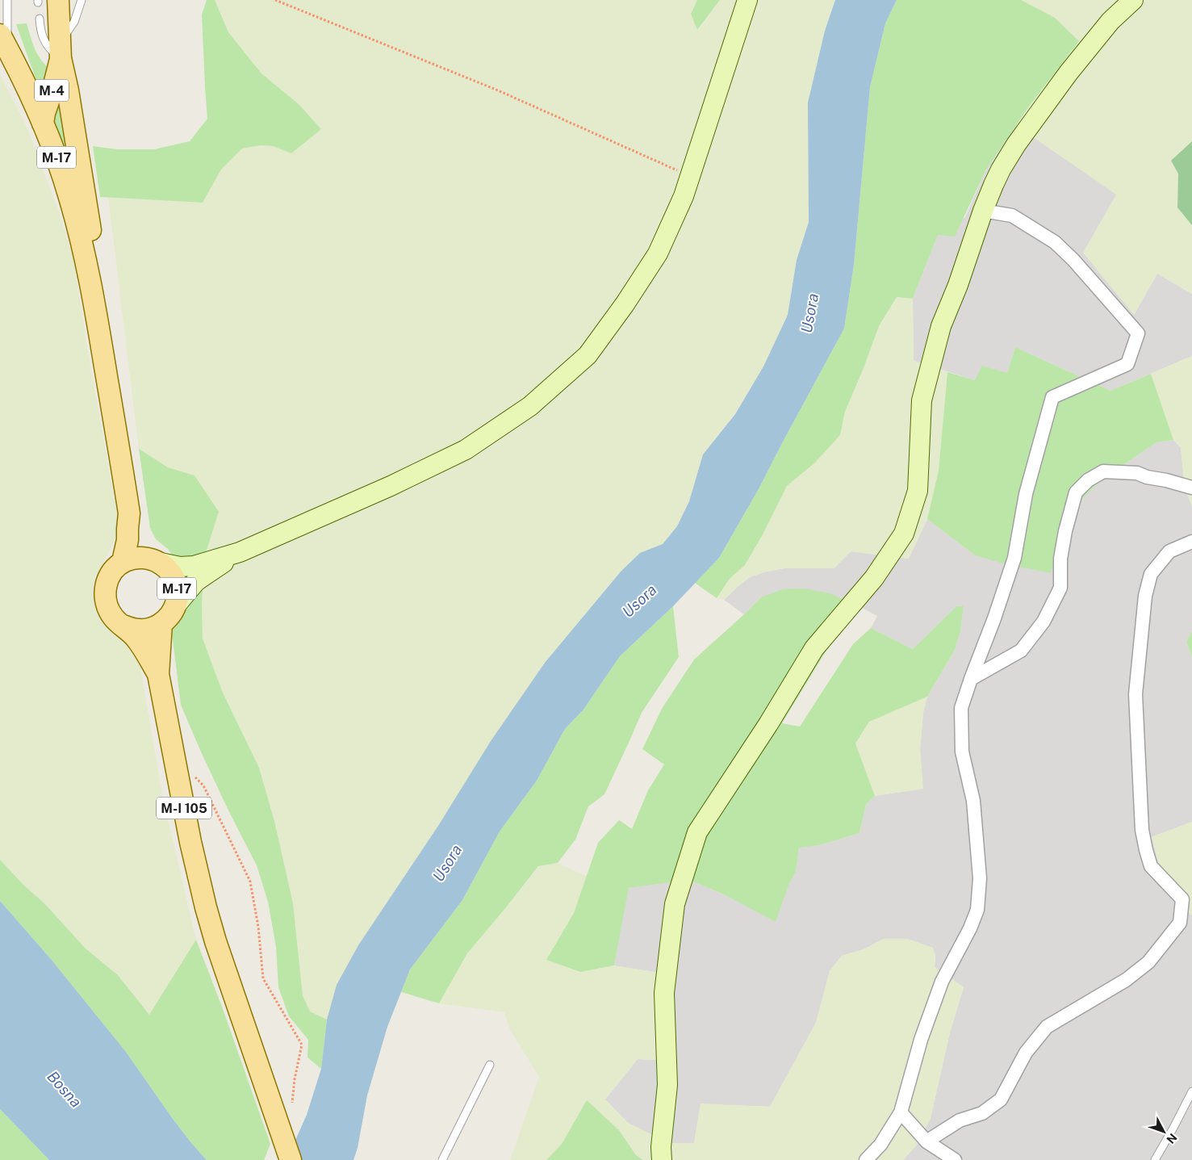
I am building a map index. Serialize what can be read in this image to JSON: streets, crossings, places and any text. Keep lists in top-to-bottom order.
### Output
{
  "streets": {
    "main road": ["M-4", "M-17", "M-I 105"]
  },
  "crossings": [
    ["M-4", "M-17"]
  ],
  "water": ["Usora", "Bosna"],
  "north": "bottom right"
}
